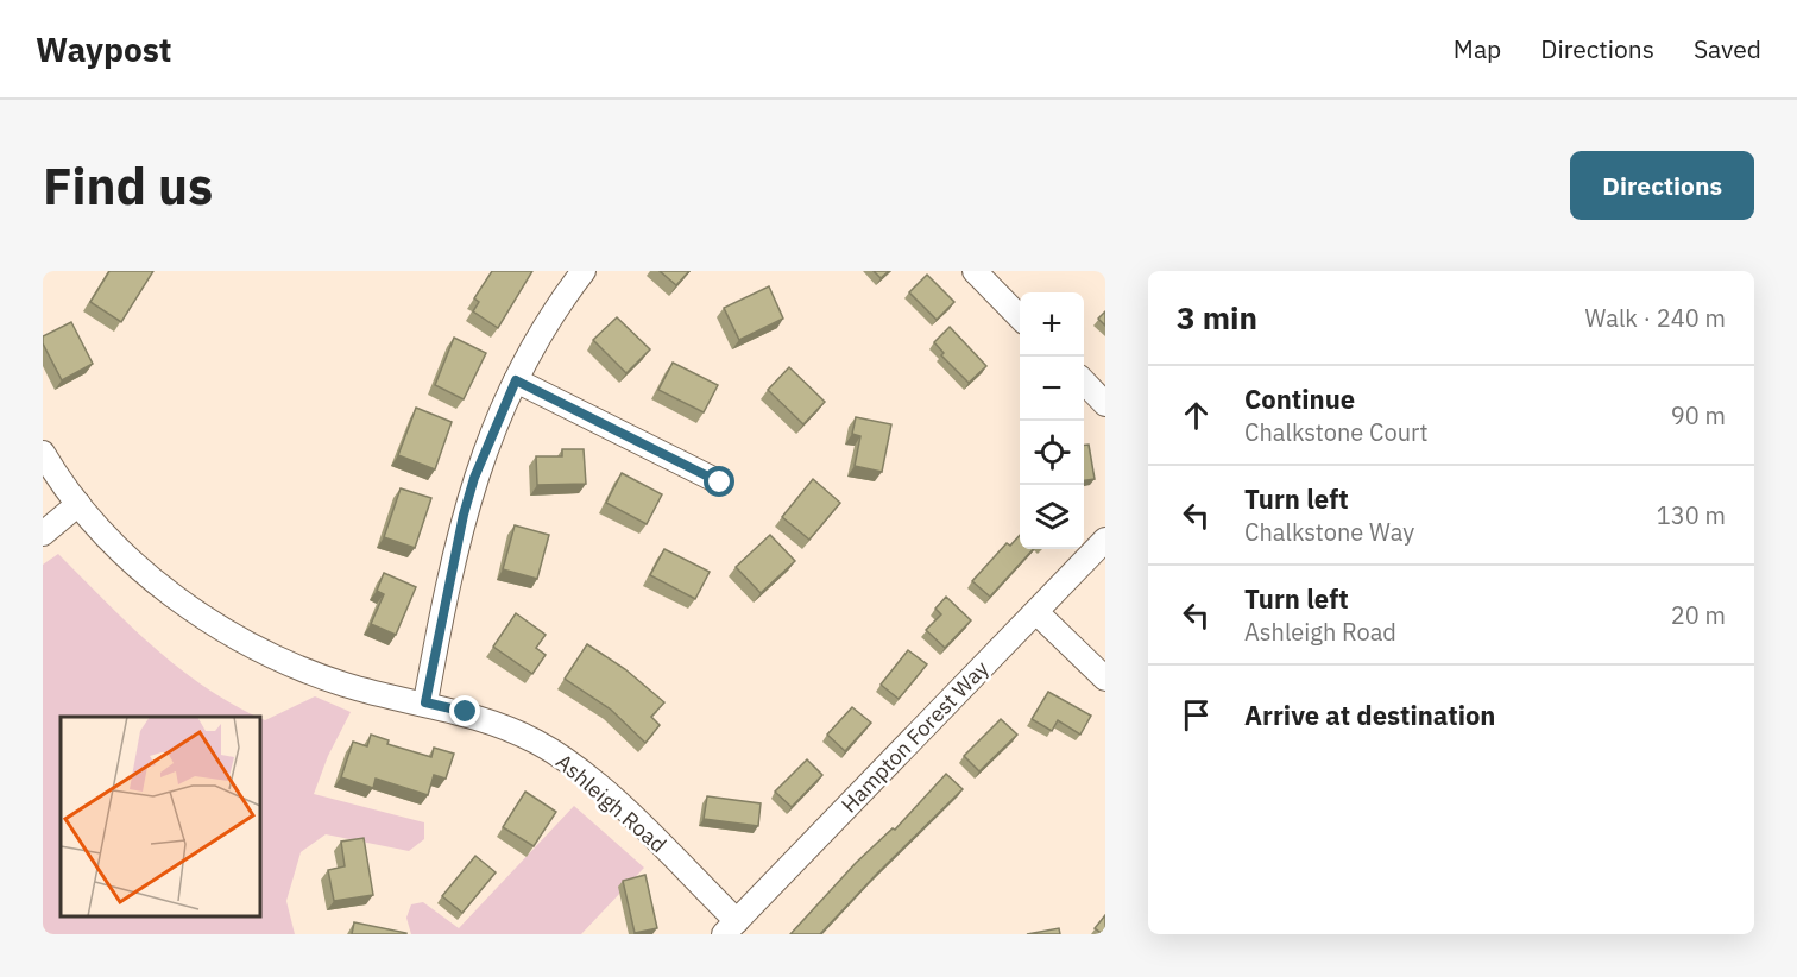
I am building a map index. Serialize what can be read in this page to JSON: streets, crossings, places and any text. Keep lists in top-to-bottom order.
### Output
{
  "streets": {
    "street": ["Hampton Forest Way", "Ashleigh Road"]
  },
  "crossings": [
    ["Hampton Forest Way", "Ashleigh Road"]
  ],
  "page": {
    "header": "Waypost",
    "nav": ["Map", "Directions", "Saved"],
    "buttons": "Directions",
    "title": "Find us",
    "heading": ["3 min", "Walk · 240 m"],
    "map_buttons": ["+", "−"],
    "list": [
      ["Continue", "Chalkstone Court", "90 m"],
      ["Turn left", "Chalkstone Way", "130 m"],
      ["Turn left", "Ashleigh Road", "20 m"],
      "Arrive at destination"
    ]
  }
}
